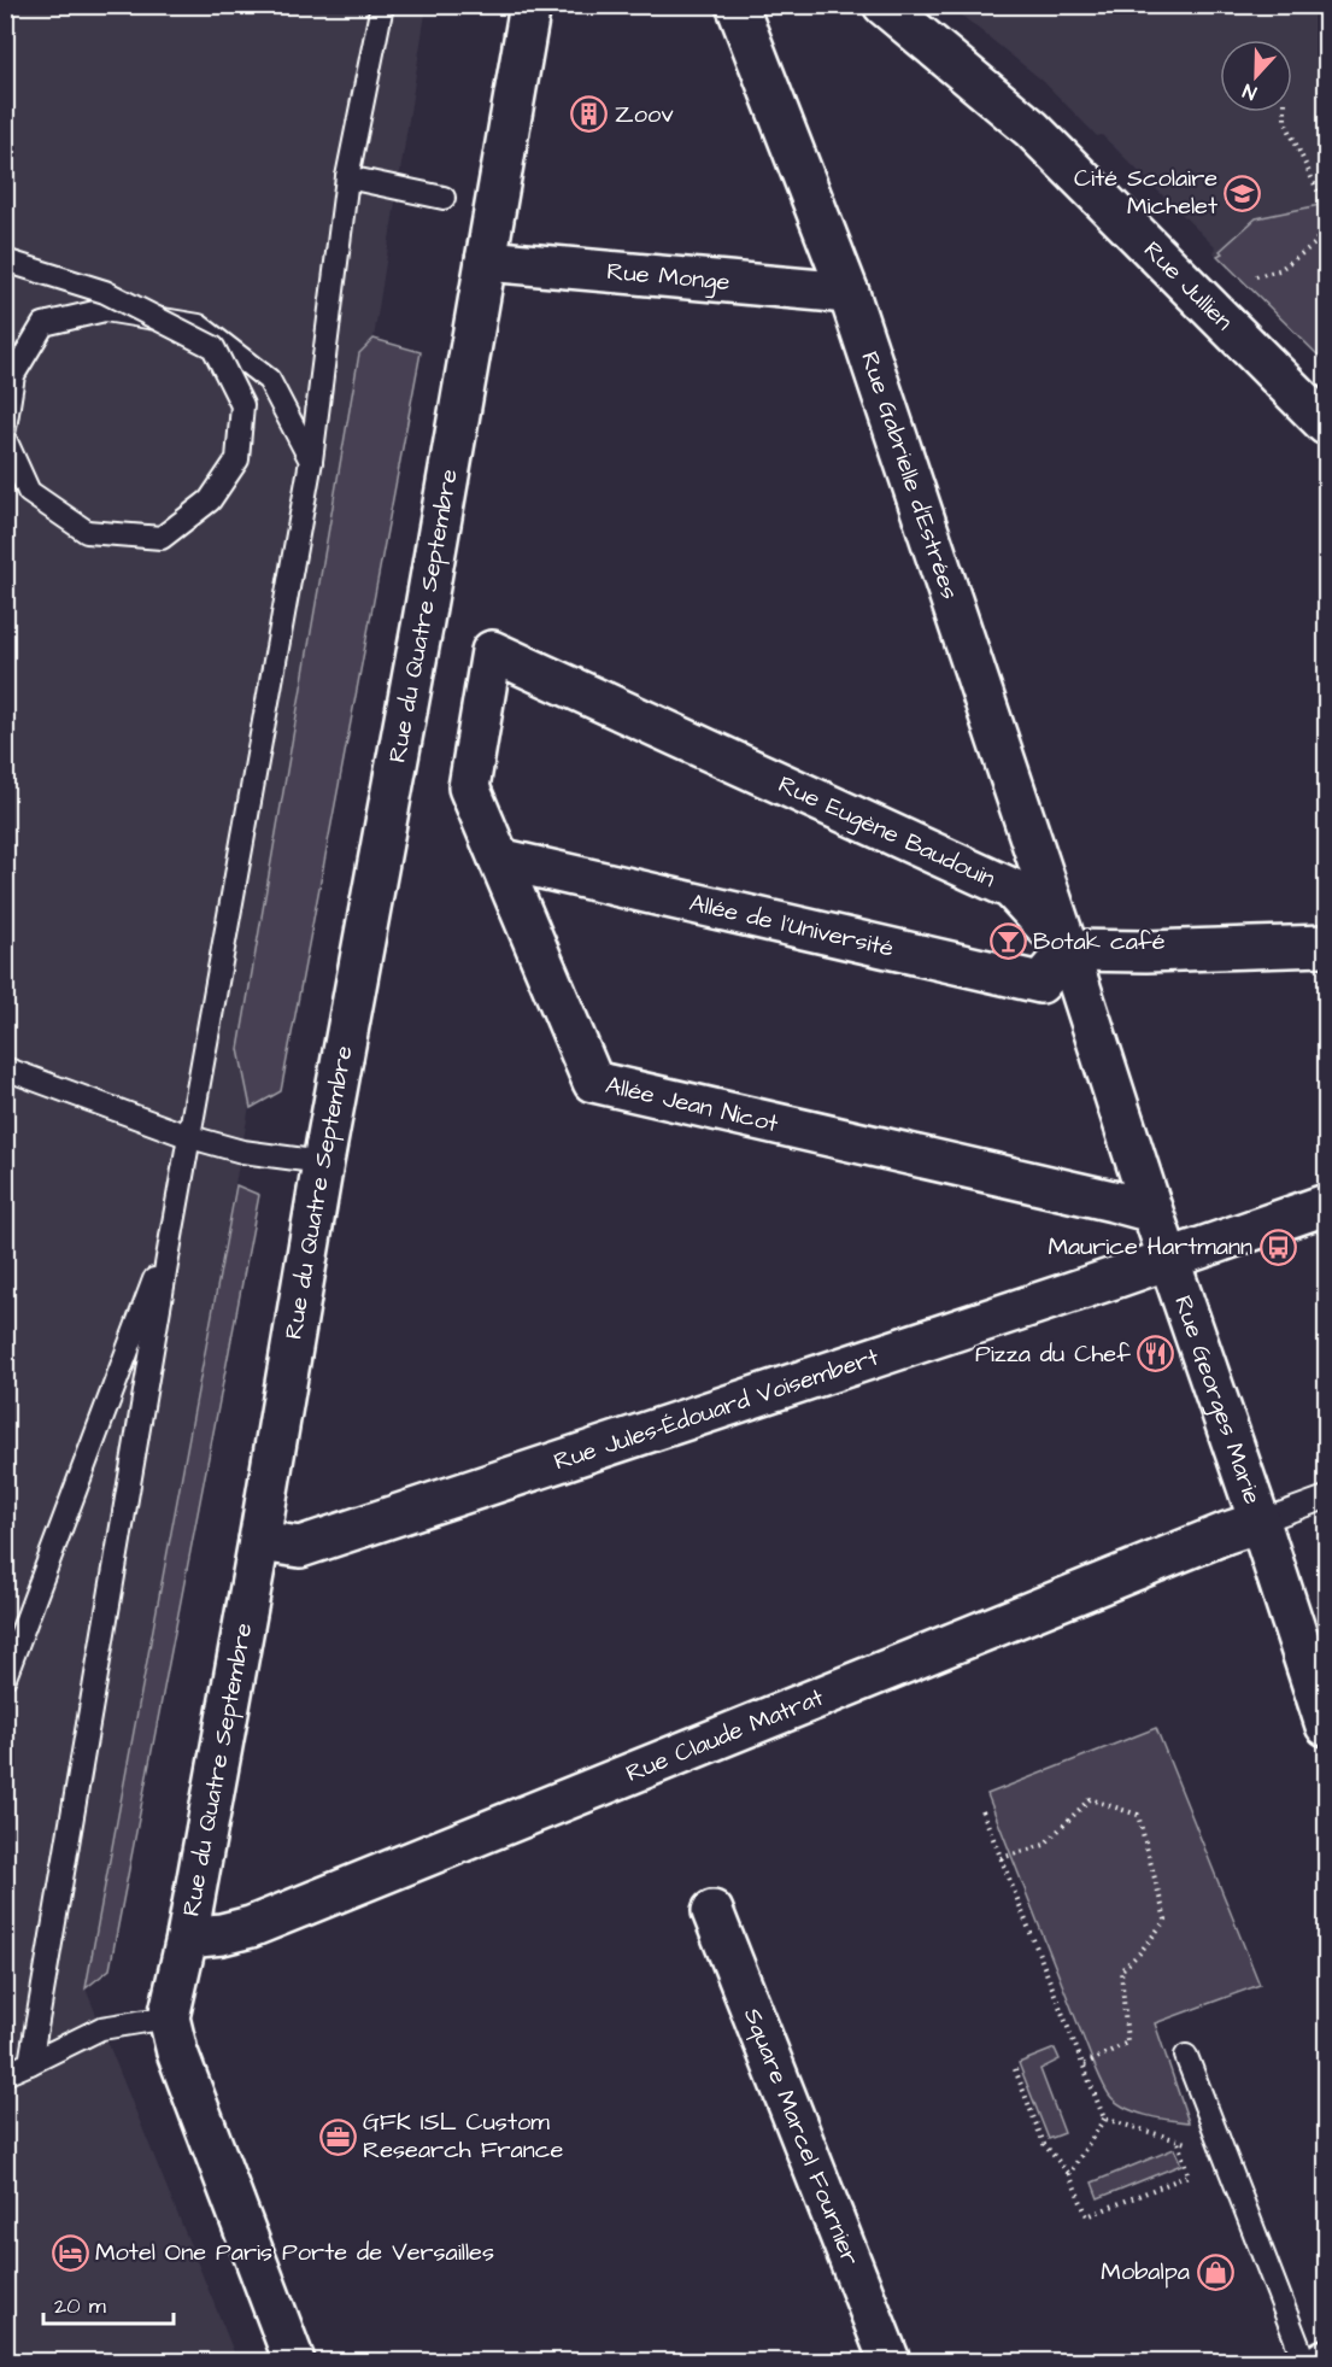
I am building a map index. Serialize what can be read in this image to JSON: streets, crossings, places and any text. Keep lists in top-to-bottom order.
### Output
{
  "streets": {
    "street": [
      "Rue Monge",
      "Rue Jullien",
      "Rue Gabrielle d'Estrées",
      "Rue du Quatre Septembre",
      "Rue Eugène Baudouin",
      "Allée de l'Université",
      "Allée Jean Nicot",
      "Rue Georges Marie",
      "Rue Jules-Édouard Voisembert",
      "Rue Claude Matrat",
      "Square Marcel Fournier"
    ]
  },
  "crossings": [
    ["Rue Monge", "Rue Gabrielle d'Estrées"],
    ["Rue Monge", "Rue du Quatre Septembre"],
    ["Rue Gabrielle d'Estrées", "Rue Eugène Baudouin"],
    ["Rue Gabrielle d'Estrées", "Allée de l'Université"],
    ["Rue Gabrielle d'Estrées", "Rue Georges Marie"],
    ["Rue du Quatre Septembre", "Rue Jules-Édouard Voisembert"],
    ["Rue du Quatre Septembre", "Rue Claude Matrat"],
    ["Rue Eugène Baudouin", "Allée de l'Université"],
    ["Rue Eugène Baudouin", "Allée Jean Nicot"],
    ["Rue Eugène Baudouin", "Rue Georges Marie"],
    ["Allée de l'Université", "Allée Jean Nicot"],
    ["Allée de l'Université", "Rue Georges Marie"],
    ["Allée Jean Nicot", "Rue Georges Marie"],
    ["Rue Georges Marie", "Rue Jules-Édouard Voisembert"],
    ["Rue Georges Marie", "Rue Claude Matrat"]
  ],
  "places": {
    "building": ["Zoov"],
    "school or university": ["Cité Scolaire Michelet"],
    "bar": ["Botak café"],
    "bus stop": ["Maurice Hartmann"],
    "restaurant": ["Pizza du Chef"],
    "office": ["GFK ISL Custom Research France"],
    "hotel": ["Motel One Paris Porte de Versailles"],
    "shop": ["Mobalpa"]
  },
  "scale_bar": "20 m",
  "north": "bottom"
}
